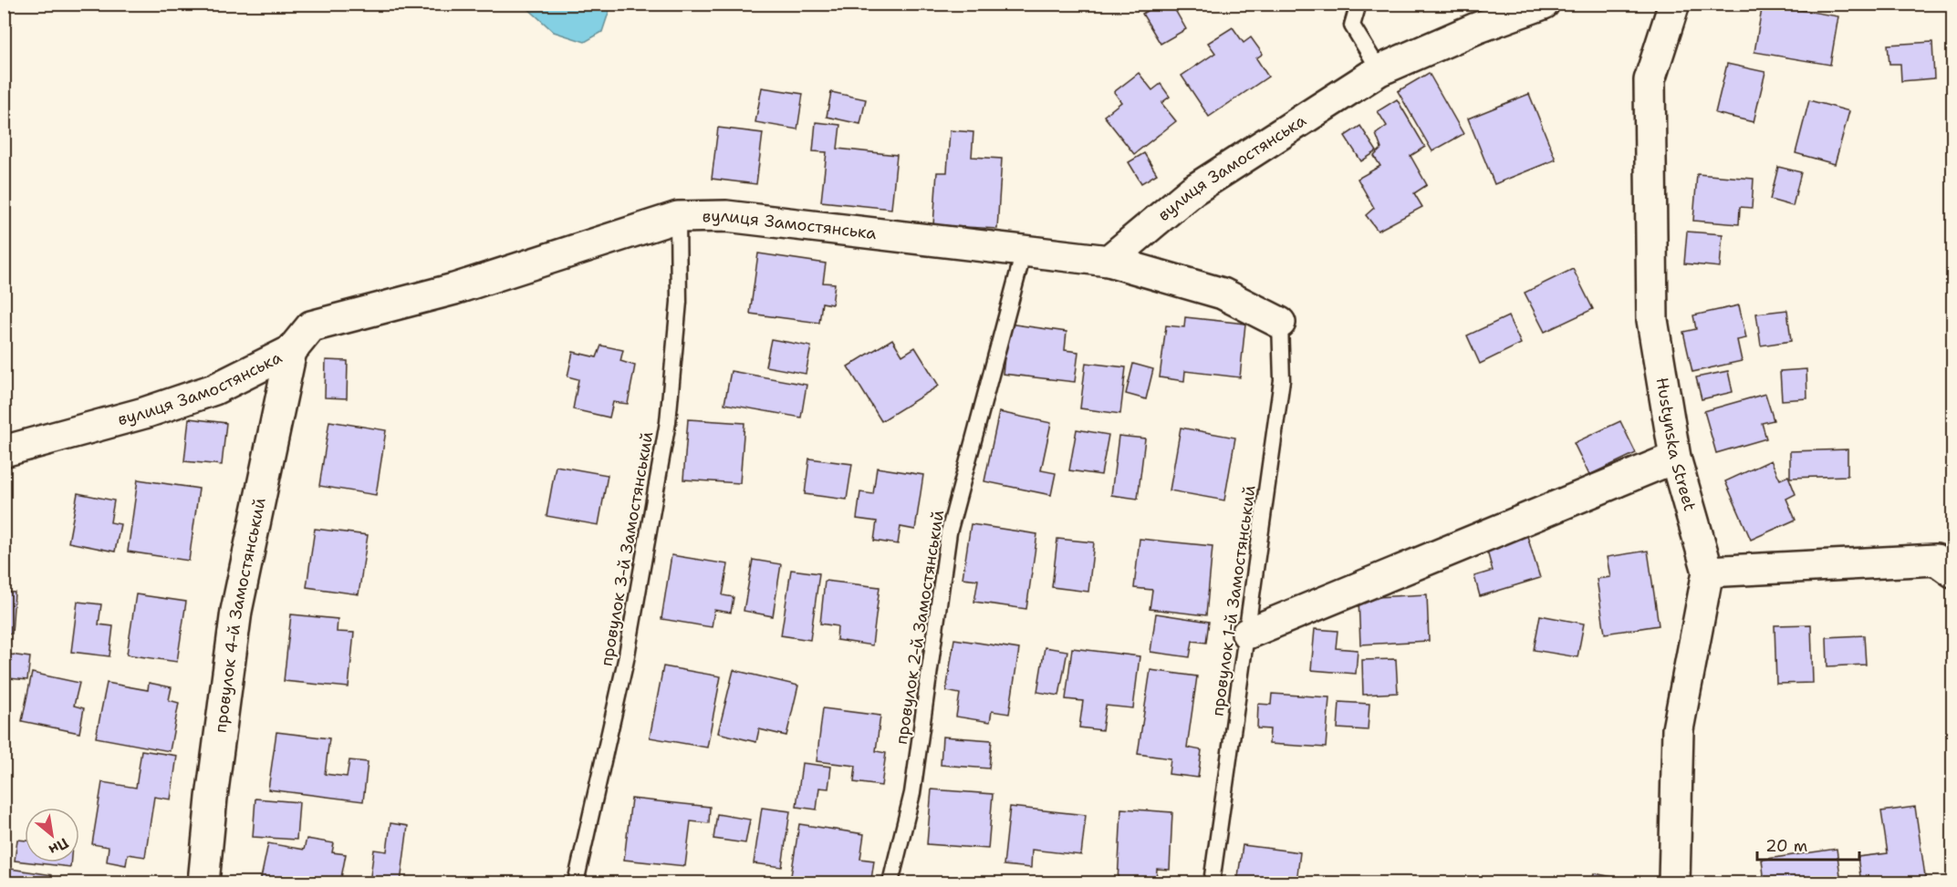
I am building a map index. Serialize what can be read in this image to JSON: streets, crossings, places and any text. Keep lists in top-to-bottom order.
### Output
{
  "streets": {
    "street": ["вулиця Замостянська", "Hustynska Street", "провулок 4-й Замостянський"],
    "lane": ["провулок 3-й Замостянський", "провулок 1-й Замостянський", "провулок 2-й Замостянський"]
  },
  "crossings": [
    ["вулиця Замостянська", "провулок 3-й Замостянський"],
    ["вулиця Замостянська", "провулок 4-й Замостянський"],
    ["вулиця Замостянська", "провулок 2-й Замостянський"]
  ],
  "scale_bar": "20 m",
  "north": "bottom right"
}
